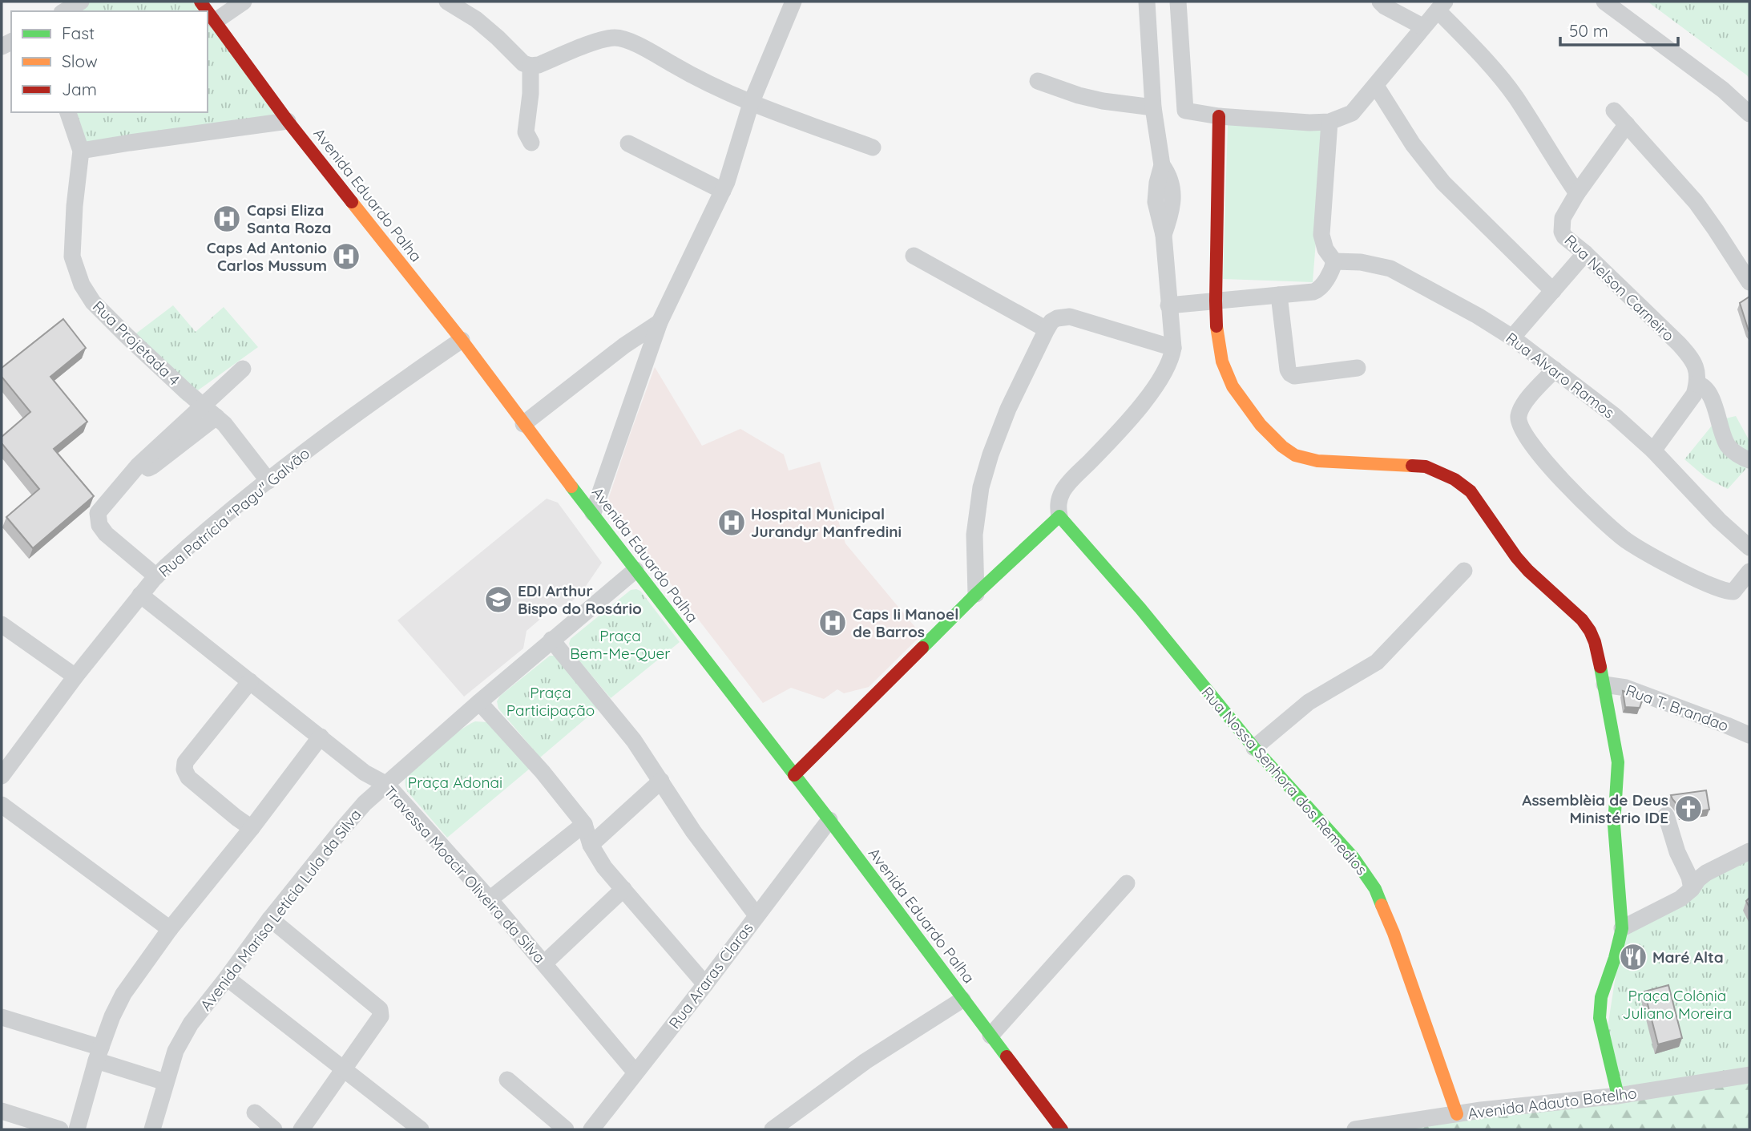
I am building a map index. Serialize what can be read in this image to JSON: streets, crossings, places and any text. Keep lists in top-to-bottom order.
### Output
{
  "streets": {
    "street": [
      "Avenida Eduardo Palha",
      "Rua Nelson Carneiro",
      "Rua Projetada 4",
      "Rua Alvaro Ramos",
      "Rua Patrícia \"Pagu\" Galvão",
      "Rua T. Brandao",
      "Rua Nossa Senhora dos Remedios",
      "Travessa Moacir Oliveira da Silva",
      "Avenida Marisa Letícia Lula da Silva",
      "Rua Araras Claras",
      "Avenida Adauto Botelho"
    ]
  },
  "crossings": [
    ["Avenida Eduardo Palha", "Rua Patrícia \"Pagu\" Galvão"],
    ["Avenida Eduardo Palha", "Avenida Marisa Letícia Lula da Silva"],
    ["Avenida Eduardo Palha", "Rua Araras Claras"],
    ["Rua Projetada 4", "Rua Patrícia \"Pagu\" Galvão"],
    ["Rua Patrícia \"Pagu\" Galvão", "Travessa Moacir Oliveira da Silva"],
    ["Rua Nossa Senhora dos Remedios", "Avenida Adauto Botelho"],
    ["Travessa Moacir Oliveira da Silva", "Avenida Marisa Letícia Lula da Silva"],
    ["Travessa Moacir Oliveira da Silva", "Rua Araras Claras"]
  ],
  "parks": [
    "Praça Bem-Me-Quer",
    "Praça Participação",
    "Praça Adonai",
    "Praça Colônia Juliano Moreira"
  ],
  "places": {
    "hospital": [
      "Capsi Eliza Santa Roza",
      "Caps Ad Antonio Carlos Mussum",
      "Hospital Municipal Jurandyr Manfredini",
      "Caps Ii Manoel de Barros"
    ],
    "school or university": ["EDI Arthur Bispo do Rosário"],
    "church": ["Assemblèia de Deus Ministério IDE"],
    "restaurant": ["Maré Alta"]
  },
  "legend": ["Fast", "Slow", "Jam"],
  "scale_bar": "50 m"
}
